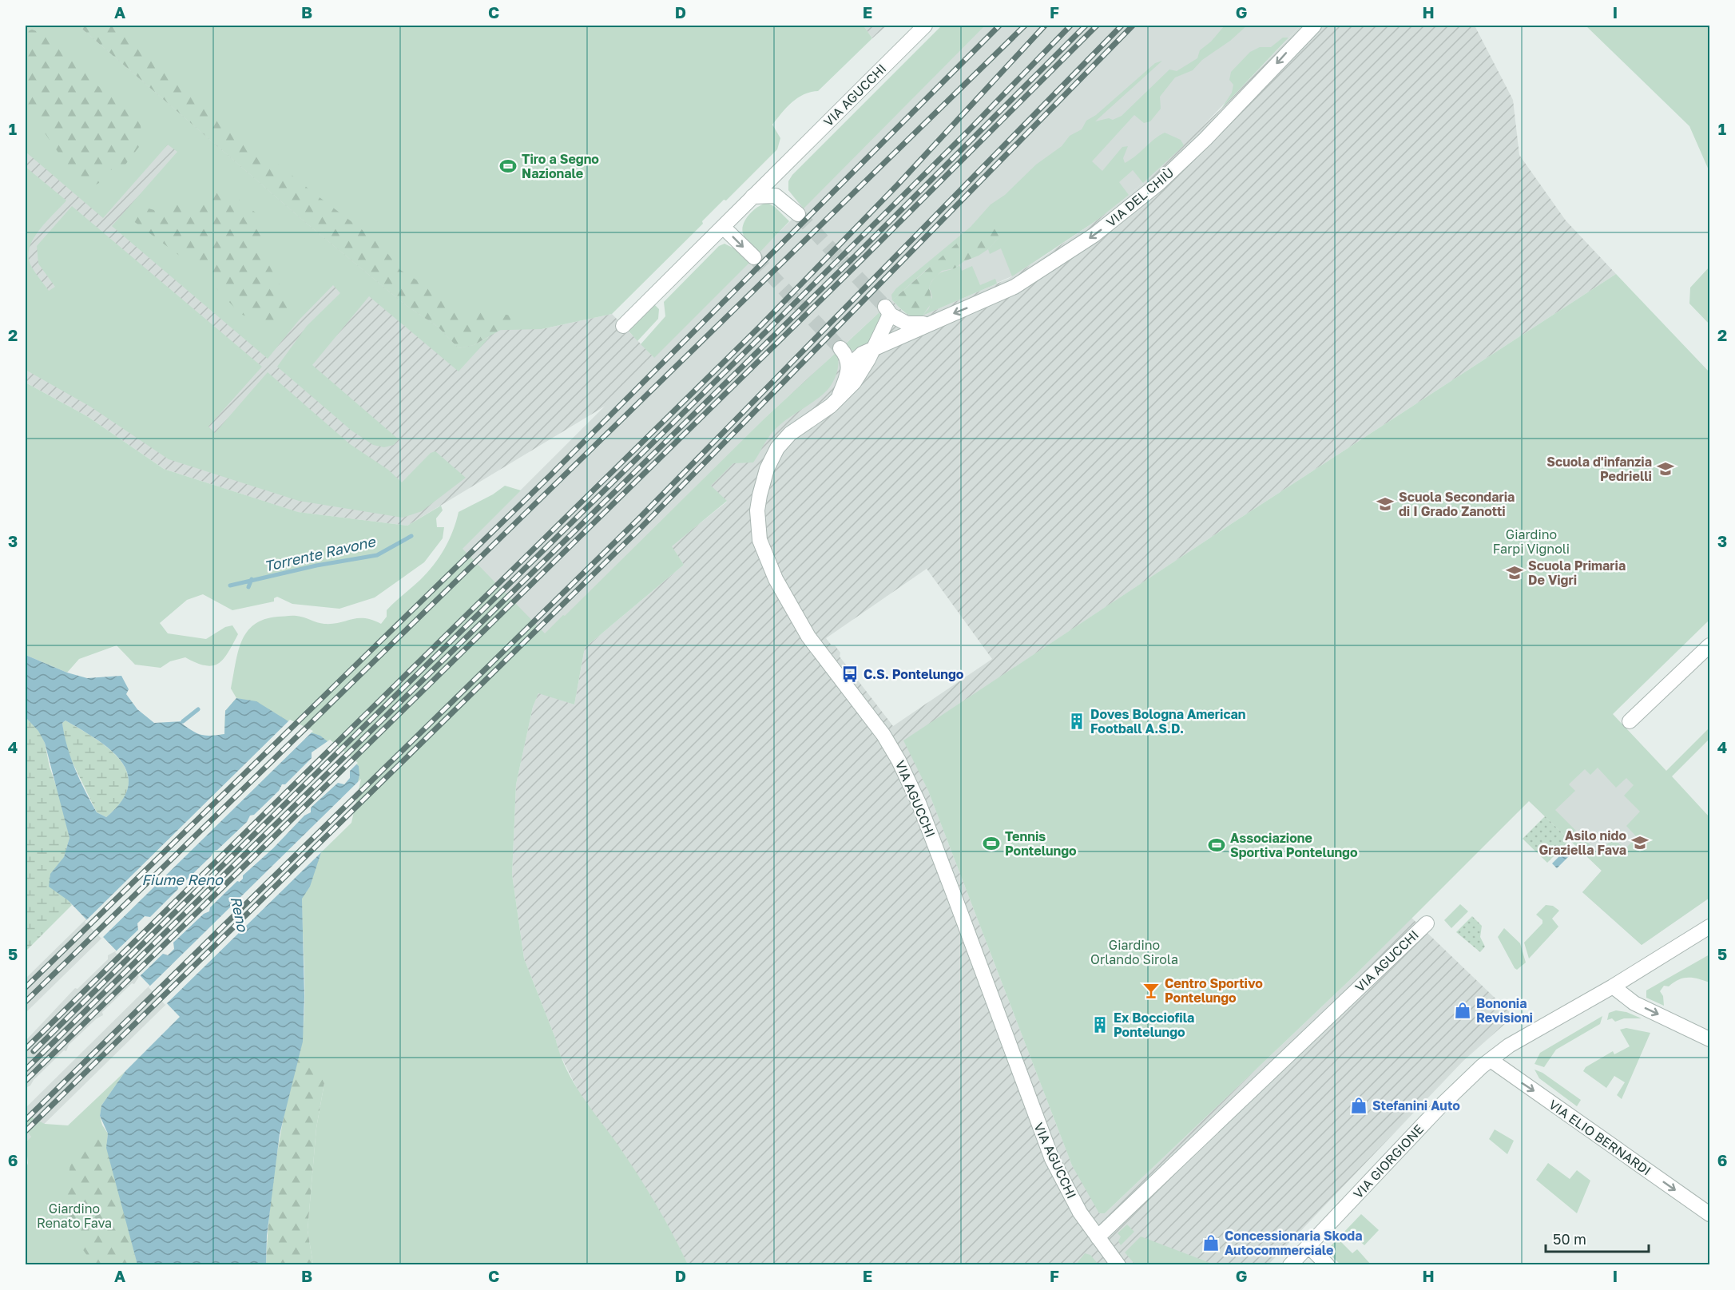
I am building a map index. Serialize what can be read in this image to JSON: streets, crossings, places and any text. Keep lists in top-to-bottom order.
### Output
{
  "streets": {
    "street": [
      "VIA AGUCCHI",
      "VIA DEL CHIÙ",
      "VIA ELIO BERNARDI",
      "VIA GIORGIONE"
    ]
  },
  "crossings": [
    ["VIA AGUCCHI", "VIA DEL CHIÙ"],
    ["VIA ELIO BERNARDI", "VIA GIORGIONE"]
  ],
  "one_way": ["VIA DEL CHIÙ", "VIA ELIO BERNARDI"],
  "water": ["Torrente Ravone", "Fiume Reno", "Reno"],
  "parks": ["Giardino Farpi Vignoli", "Giardino Orlando Sirola", "Giardino Renato Fava"],
  "places": {
    "sports": ["Tiro a Segno Nazionale", "Tennis Pontelungo", "Associazione Sportiva Pontelungo"],
    "school or university": [
      "Scuola d'infanzia Pedrielli",
      "Scuola Secondaria di I Grado Zanotti",
      "Scuola Primaria De Vigri",
      "Asilo nido Graziella Fava"
    ],
    "bus stop": ["C.S. Pontelungo"],
    "building": ["Doves Bologna American Football A.S.D.", "Ex Bocciofila Pontelungo"],
    "bar": ["Centro Sportivo Pontelungo"],
    "shop": ["Bononia Revisioni", "Stefanini Auto", "Concessionaria Skoda Autocommerciale"]
  },
  "scale_bar": "50 m",
  "grid": {
    "columns": [
      "A",
      "B",
      "C",
      "D",
      "E",
      "F",
      "G",
      "H",
      "I"
    ],
    "rows": [
      "1",
      "2",
      "3",
      "4",
      "5",
      "6"
    ]
  }
}
